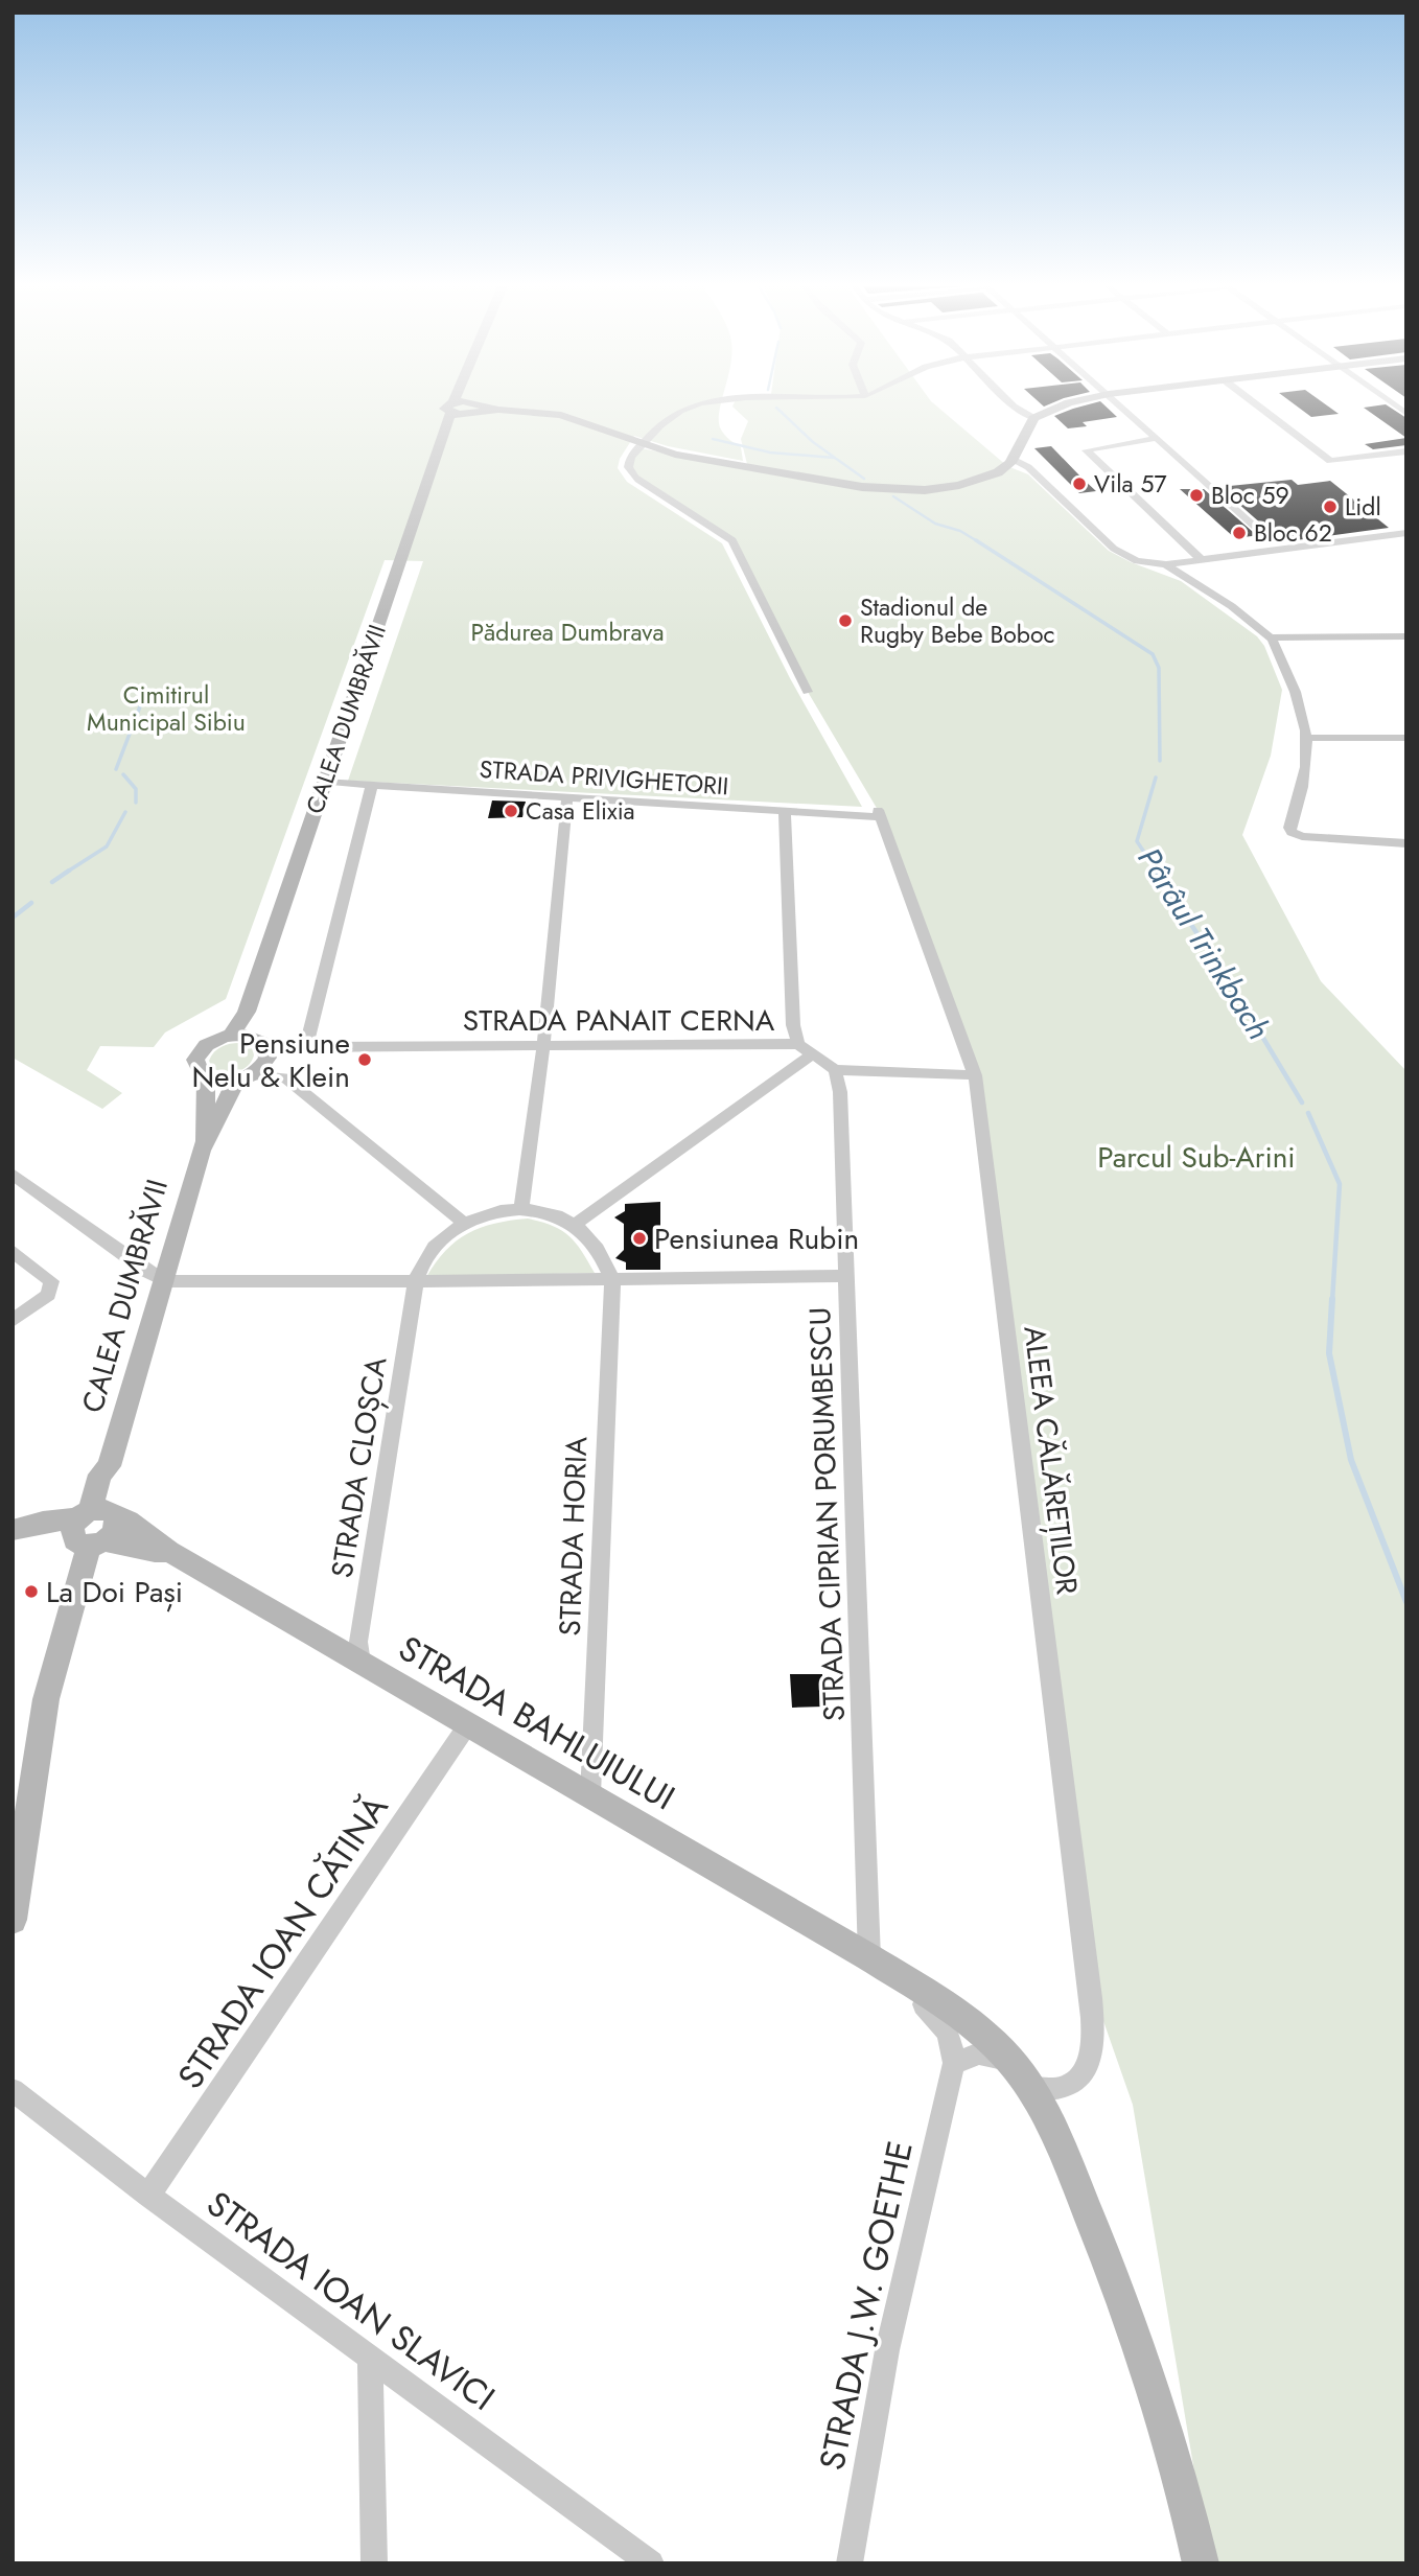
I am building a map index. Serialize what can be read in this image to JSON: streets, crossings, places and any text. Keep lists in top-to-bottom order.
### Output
{
  "streets": {
    "main road": ["CALEA DUMBRĂVII", "STRADA BAHLUIULUI"],
    "street": [
      "STRADA PRIVIGHETORII",
      "STRADA PANAIT CERNA",
      "ALEEA CĂLĂREȚILOR",
      "STRADA CLOȘCA",
      "STRADA CIPRIAN PORUMBESCU",
      "STRADA HORIA",
      "STRADA IOAN CĂTINĂ",
      "STRADA IOAN SLAVICI",
      "STRADA J.W. GOETHE"
    ]
  },
  "crossings": [
    ["CALEA DUMBRĂVII", "STRADA PRIVIGHETORII"],
    ["CALEA DUMBRĂVII", "STRADA PANAIT CERNA"],
    ["CALEA DUMBRĂVII", "STRADA BAHLUIULUI"],
    ["STRADA PRIVIGHETORII", "ALEEA CĂLĂREȚILOR"],
    ["STRADA PANAIT CERNA", "STRADA CIPRIAN PORUMBESCU"],
    ["ALEEA CĂLĂREȚILOR", "STRADA BAHLUIULUI"],
    ["STRADA CLOȘCA", "STRADA BAHLUIULUI"],
    ["STRADA CIPRIAN PORUMBESCU", "STRADA BAHLUIULUI"],
    ["STRADA CIPRIAN PORUMBESCU", "STRADA J.W. GOETHE"],
    ["STRADA HORIA", "STRADA BAHLUIULUI"],
    ["STRADA BAHLUIULUI", "STRADA IOAN CĂTINĂ"],
    ["STRADA BAHLUIULUI", "STRADA J.W. GOETHE"],
    ["STRADA IOAN CĂTINĂ", "STRADA IOAN SLAVICI"]
  ],
  "water": ["Pârâul Trinkbach"],
  "parks": ["Pădurea Dumbrava", "Cimitirul Municipal Sibiu", "Parcul Sub-Arini"],
  "places": [
    "Vila 57",
    "Bloc 59",
    "Lidl",
    "Bloc 62",
    "Stadionul de Rugby Bebe Boboc",
    "Casa Elixia",
    "Pensiune Nelu & Klein",
    "Pensiunea Rubin",
    "La Doi Pași"
  ]
}
